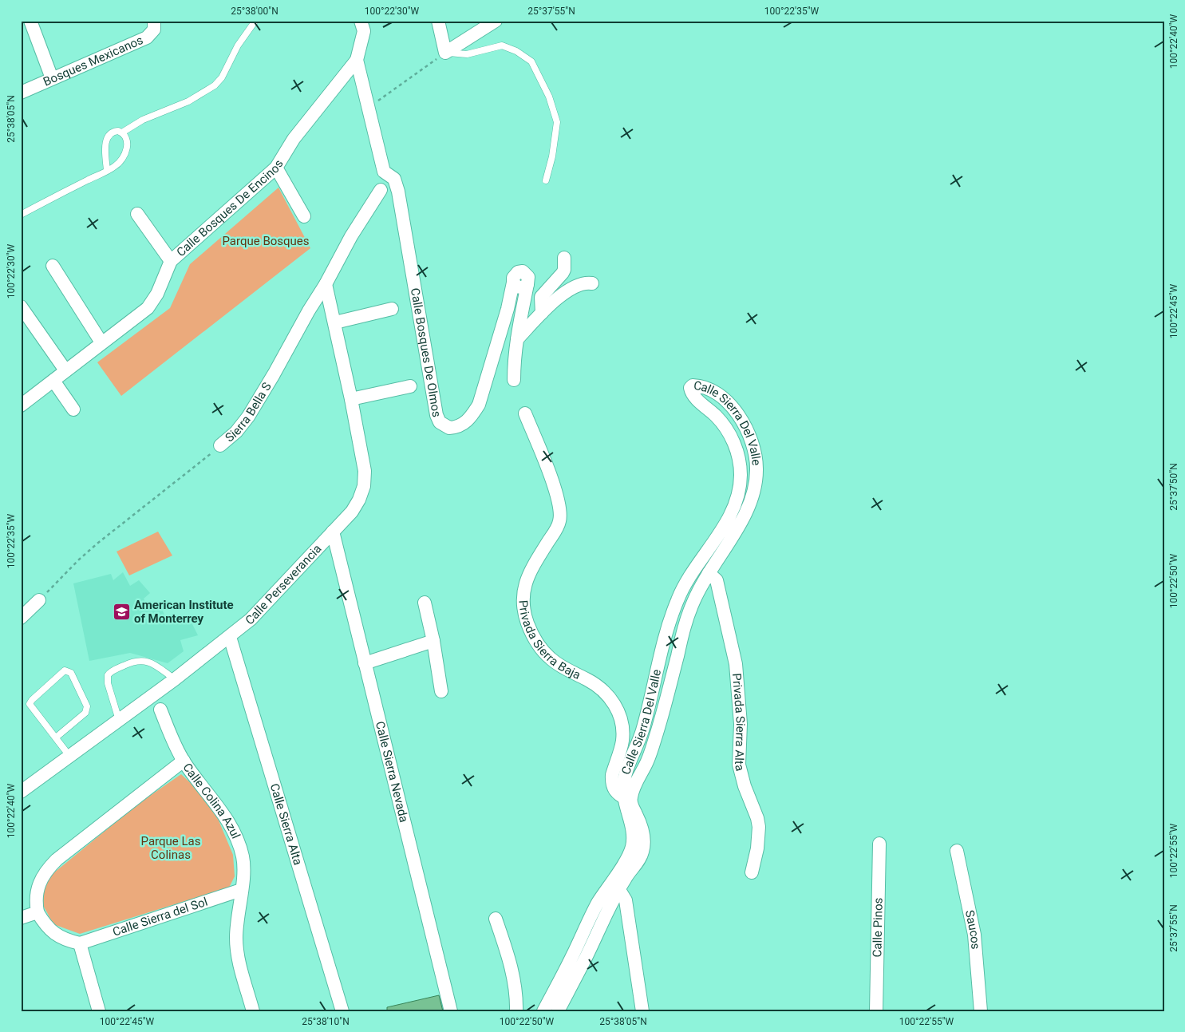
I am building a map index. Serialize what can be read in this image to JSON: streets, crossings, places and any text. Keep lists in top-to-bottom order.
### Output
{
  "streets": {
    "street": [
      "Bosques Mexicanos",
      "Calle Bosques De Encinos",
      "Calle Bosques De Olmos",
      "Sierra Bella S",
      "Calle Sierra Del Valle",
      "Calle Perseverancia",
      "Privada Sierra Baja",
      "Privada Sierra Alta",
      "Calle Sierra Nevada",
      "Calle Colina Azul",
      "Calle Sierra Alta",
      "Calle Sierra del Sol",
      "Calle Pinos",
      "Saucos"
    ]
  },
  "crossings": [
    ["Calle Bosques De Encinos", "Calle Bosques De Olmos"],
    ["Sierra Bella S", "Calle Perseverancia"],
    ["Calle Sierra Del Valle", "Privada Sierra Baja"],
    ["Calle Sierra Del Valle", "Privada Sierra Alta"],
    ["Calle Perseverancia", "Calle Sierra Nevada"],
    ["Calle Perseverancia", "Calle Sierra Alta"],
    ["Calle Colina Azul", "Calle Sierra del Sol"]
  ],
  "parks": ["Parque Bosques", "Parque Las Colinas"],
  "places": {
    "school or university": ["American Institute of Monterrey"]
  },
  "coordinates": [
    "25°38'00\"N",
    "100°22'30\"W",
    "25°37'55\"N",
    "100°22'35\"W",
    "100°22'40\"W",
    "25°38'05\"N",
    "100°22'45\"W",
    "25°37'50\"N",
    "100°22'50\"W",
    "100°22'55\"W",
    "25°38'10\"N"
  ]
}
